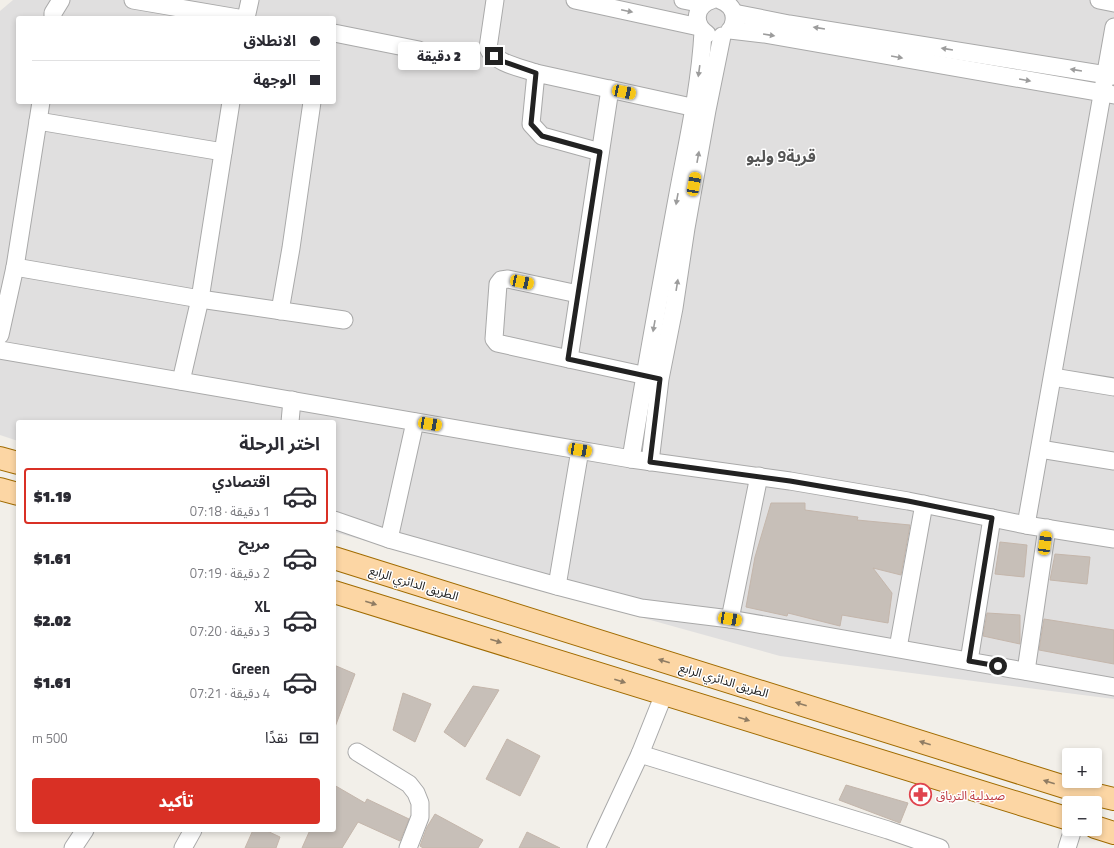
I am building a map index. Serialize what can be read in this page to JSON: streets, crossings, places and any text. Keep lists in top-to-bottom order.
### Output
{
  "streets": {
    "main road": ["الطريق الدائري الرابع"]
  },
  "districts": ["قرية9 وليو"],
  "places": {
    "pharmacy": ["صيدلية الترياق"]
  },
  "page": {
    "banner": ["الانطلاق", "الوجهة"],
    "bubble": "2 دقيقة",
    "heading": "اختر الرحلة",
    "list": [
      {
        "name": "اقتصادي",
        "note": "1 دقيقة · 07:18",
        "value": "$1.19"
      },
      {
        "name": "مريح",
        "note": "2 دقيقة · 07:19",
        "value": "$1.61"
      },
      {
        "name": "XL",
        "note": "3 دقيقة · 07:20",
        "value": "$2.02"
      },
      {
        "name": "Green",
        "note": "4 دقيقة · 07:21",
        "value": "$1.61"
      }
    ],
    "pay": ["نقدًا", "500 m"],
    "map_buttons": ["+", "−"],
    "buttons": "تأكيد"
  }
}
